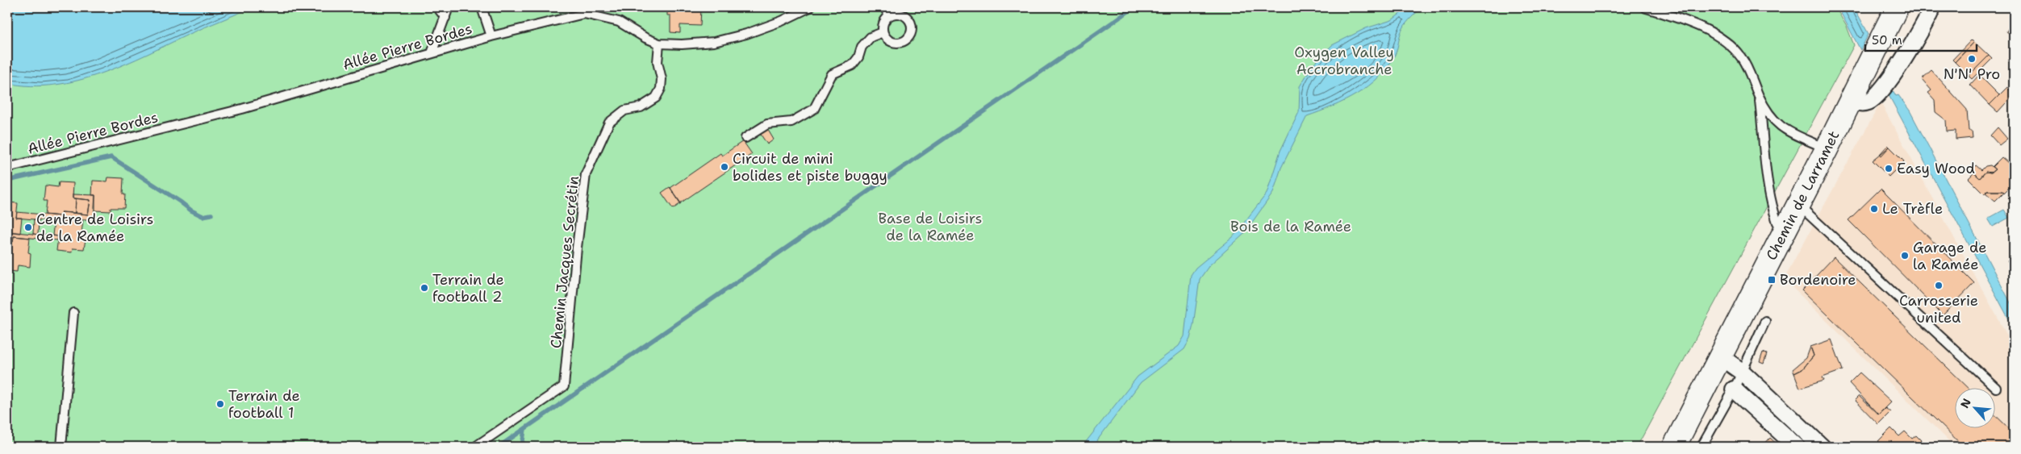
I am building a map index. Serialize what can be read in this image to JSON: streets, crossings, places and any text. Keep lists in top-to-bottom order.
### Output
{
  "streets": {
    "main road": ["Chemin de Larramet"],
    "lane": ["Allée Pierre Bordes", "Chemin Jacques Secrétin"]
  },
  "crossings": [
    ["Allée Pierre Bordes", "Chemin Jacques Secrétin"]
  ],
  "parks": ["Oxygen Valley Accrobranche", "Base de Loisirs de la Ramée", "Bois de la Ramée"],
  "places": {
    "other": [
      "N'N' Pro",
      "Circuit de mini bolides et piste buggy",
      "Easy Wood",
      "Le Trèfle",
      "Centre de Loisirs de la Ramée",
      "Garage de la Ramée",
      "Carrosserie united",
      "Terrain de football 2",
      "Terrain de football 1"
    ],
    "transit": ["Bordenoire"]
  },
  "scale_bar": "50 m",
  "north": "top left"
}
